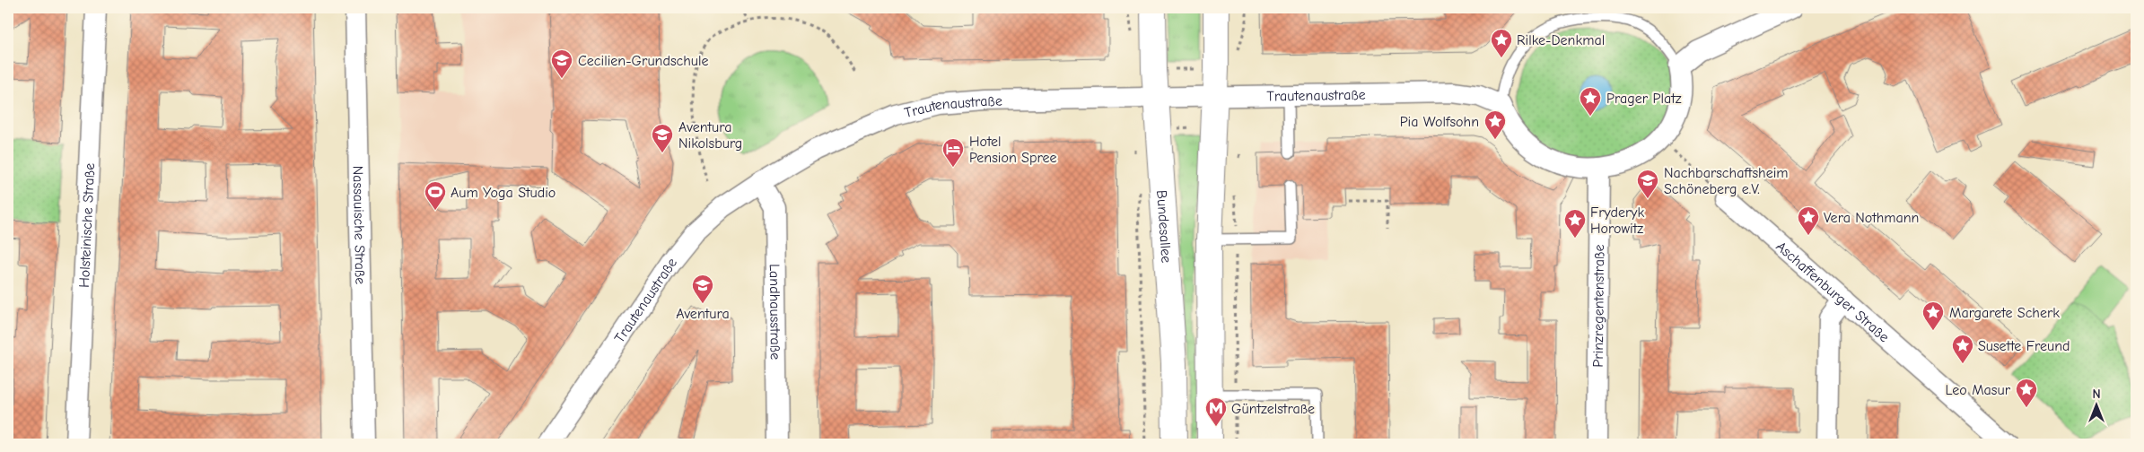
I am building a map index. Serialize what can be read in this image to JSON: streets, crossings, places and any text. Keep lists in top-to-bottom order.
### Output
{
  "streets": {
    "main road": ["Bundesallee"],
    "street": [
      "Trautenaustraße",
      "Holsteinische Straße",
      "Nassauische Straße",
      "Aschaffenburger Straße",
      "Prinzregentenstraße",
      "Landhausstraße"
    ]
  },
  "crossings": [
    ["Trautenaustraße", "Bundesallee"],
    ["Trautenaustraße", "Landhausstraße"]
  ],
  "places": {
    "place": [
      "Rilke-Denkmal",
      "Prager Platz",
      "Pia Wolfsohn",
      "Vera Nothmann",
      "Fryderyk Horowitz",
      "Margarete Scherk",
      "Susette Freund",
      "Leo Masur"
    ],
    "school or university": [
      "Cecilien-Grundschule",
      "Aventura Nikolsburg",
      "Nachbarschaftsheim Schöneberg e.V.",
      "Aventura"
    ],
    "hotel": ["Hotel Pension Spree"],
    "sports": ["Aum Yoga Studio"],
    "metro station": ["Güntzelstraße"]
  },
  "north": "top"
}
